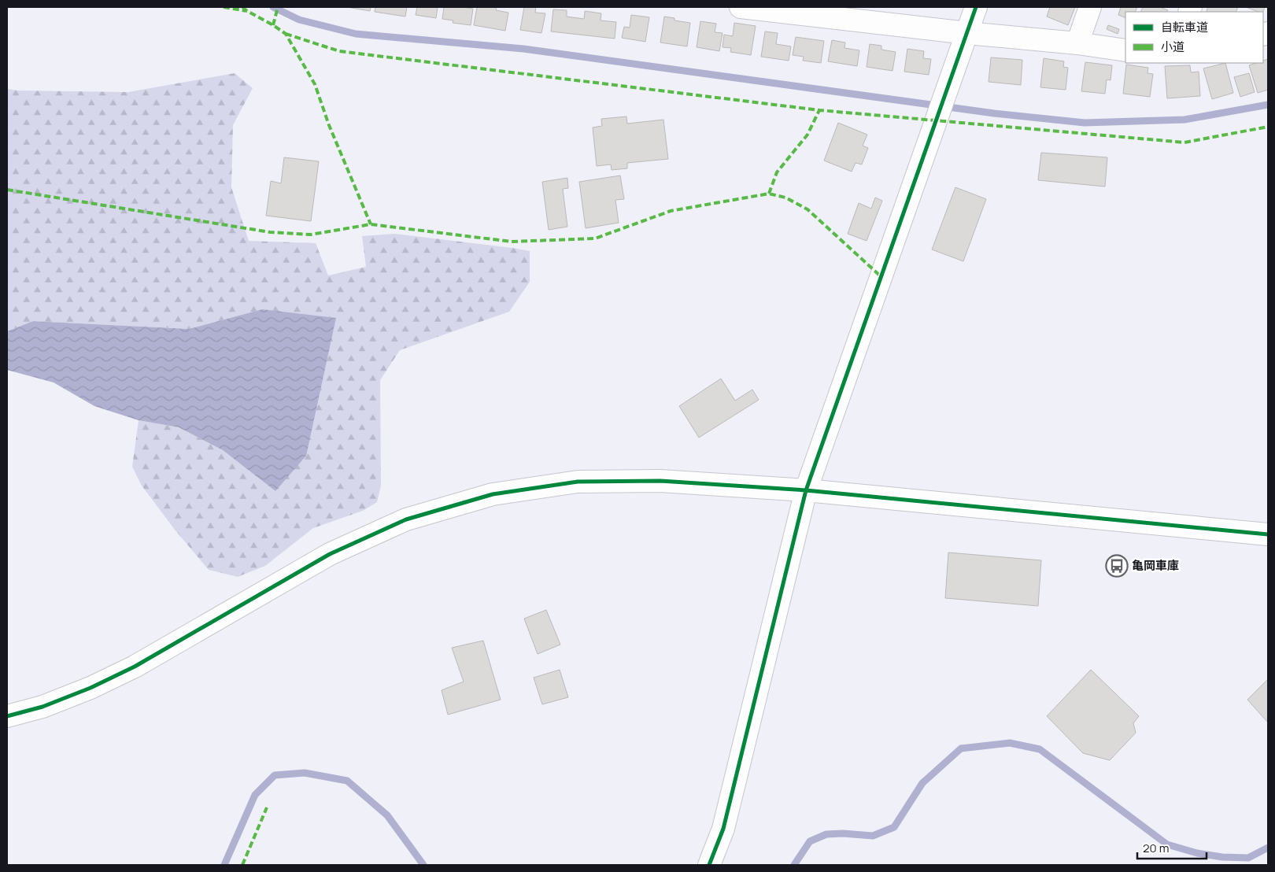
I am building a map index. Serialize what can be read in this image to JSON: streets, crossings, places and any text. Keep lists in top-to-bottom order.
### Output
{
  "places": {
    "bus stop": ["亀岡車庫"]
  },
  "legend": ["自転車道", "小道"],
  "scale_bar": "20 m"
}
